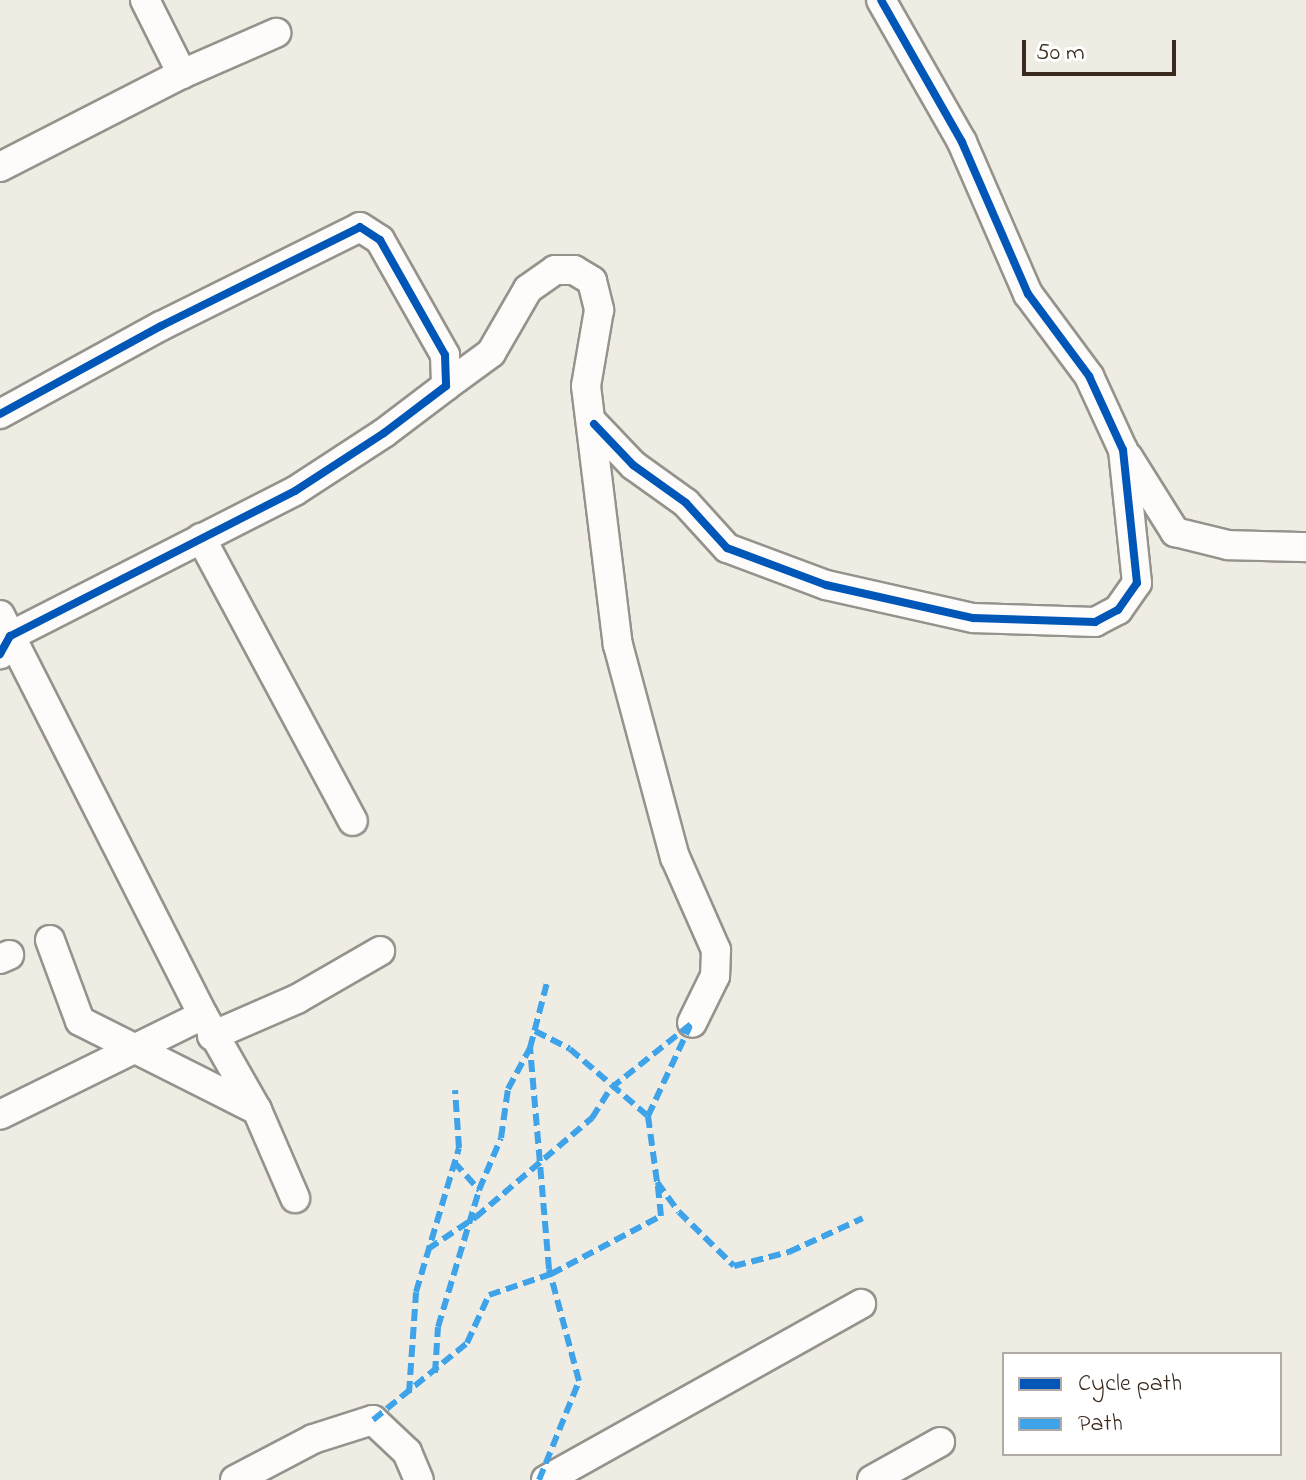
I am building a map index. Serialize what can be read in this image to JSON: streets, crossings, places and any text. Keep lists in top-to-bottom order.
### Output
{
  "legend": ["Cycle path", "Path"],
  "scale_bar": "50 m"
}
